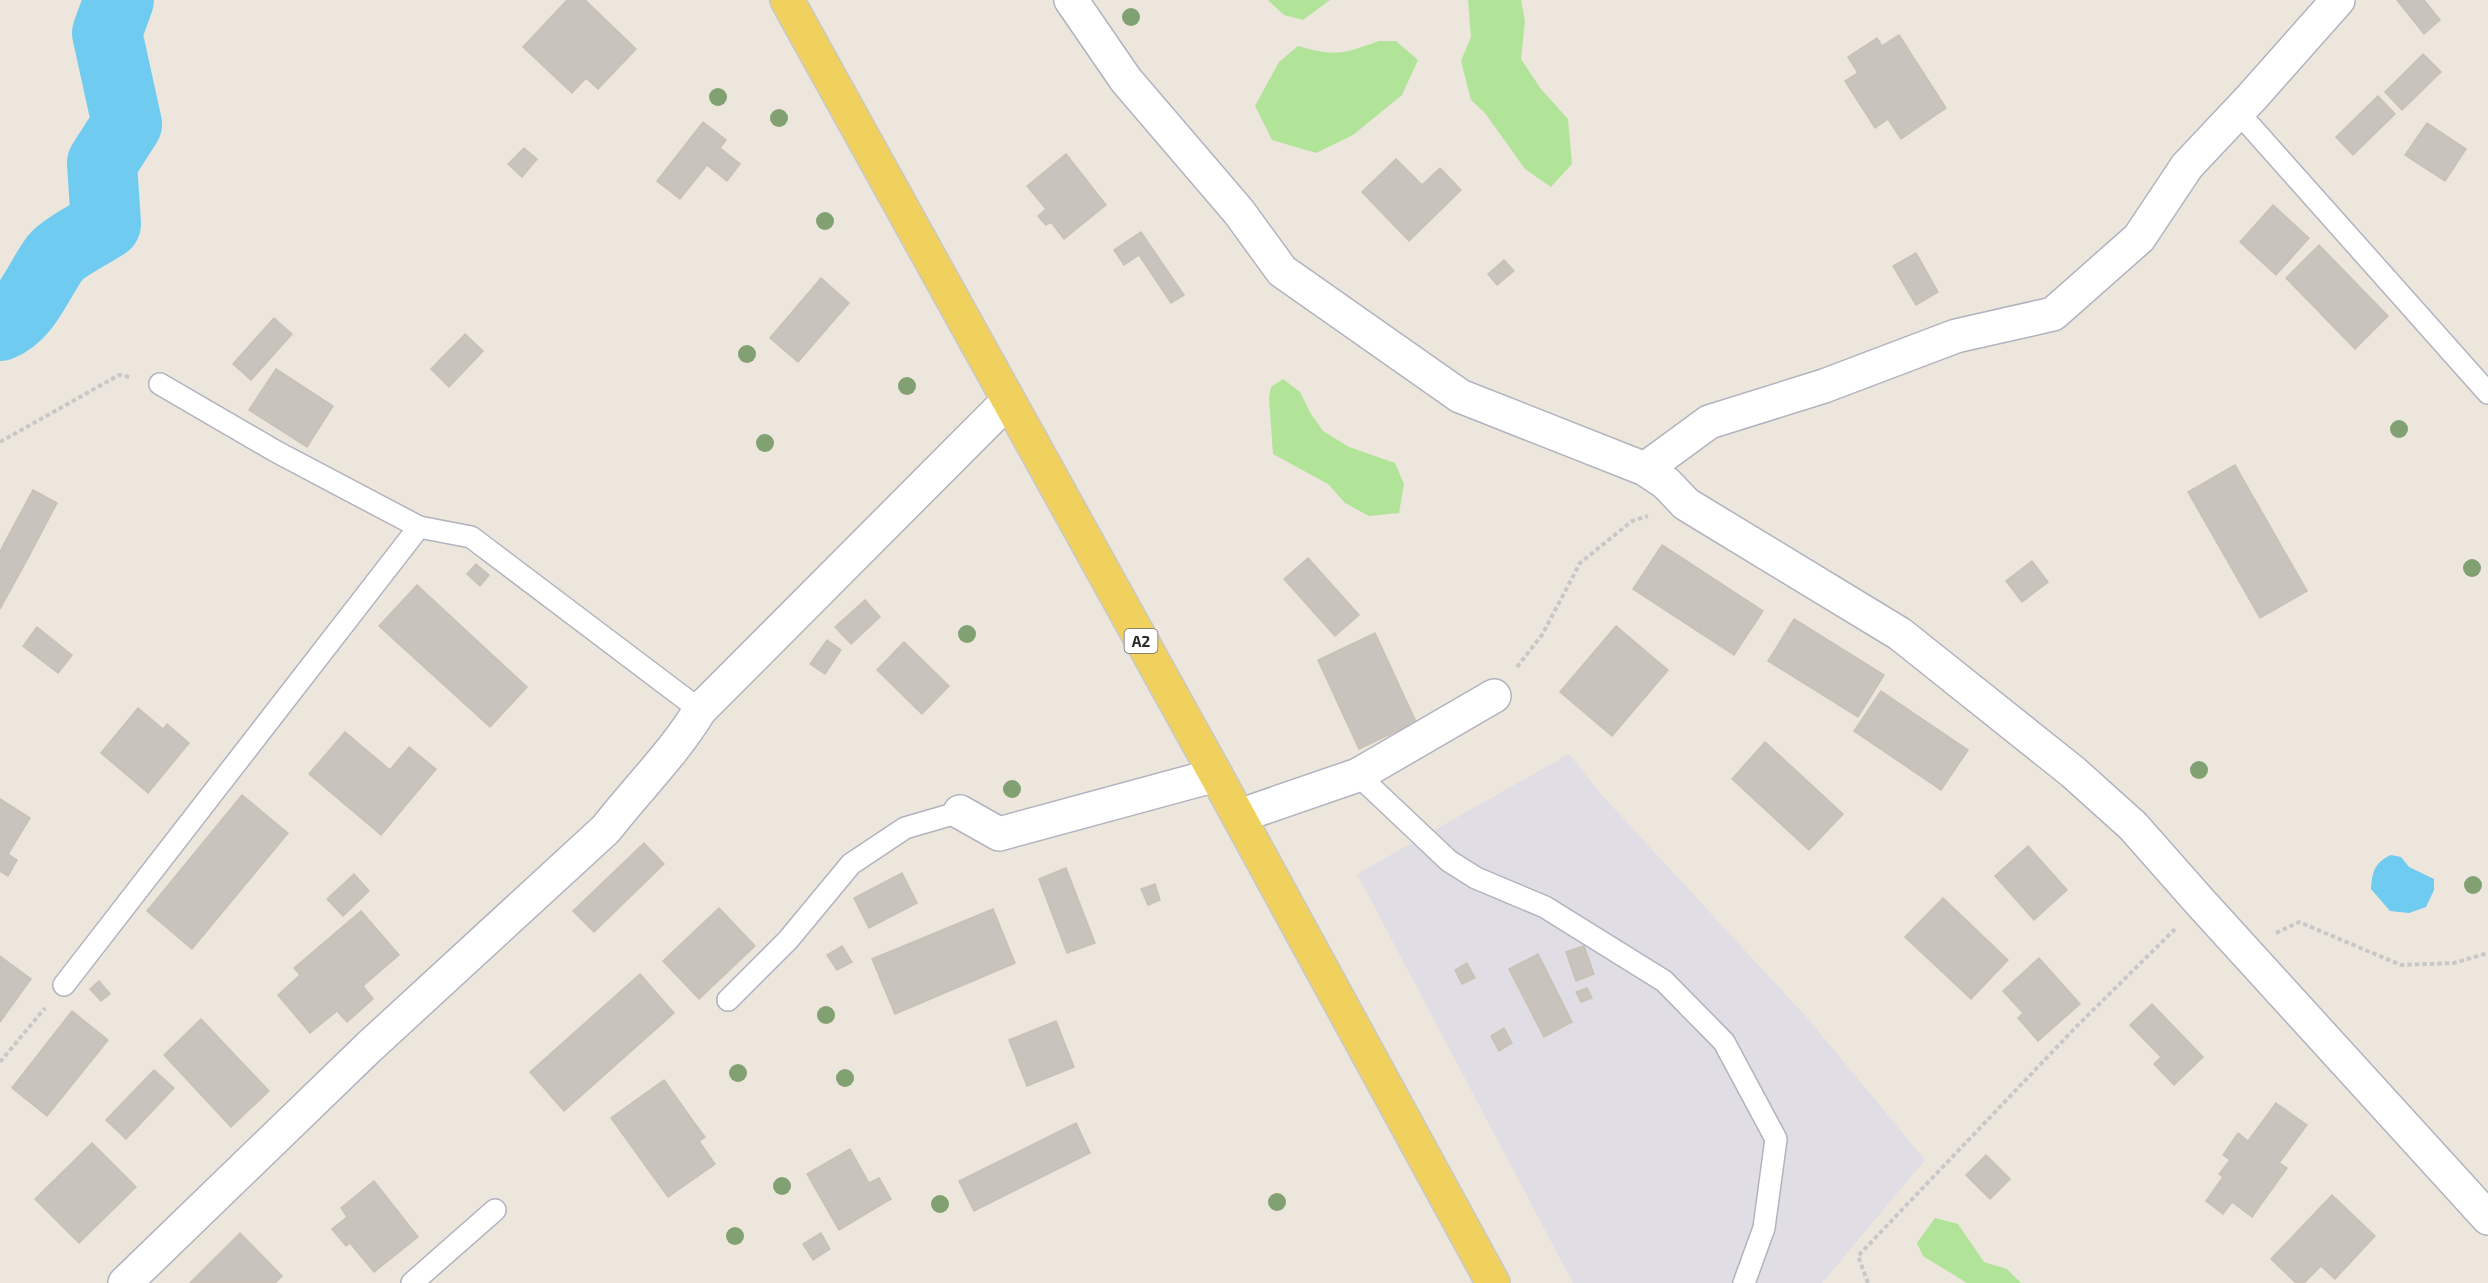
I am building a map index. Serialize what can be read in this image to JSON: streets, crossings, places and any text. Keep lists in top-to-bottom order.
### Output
{
  "streets": {
    "main road": ["A2"]
  }
}
